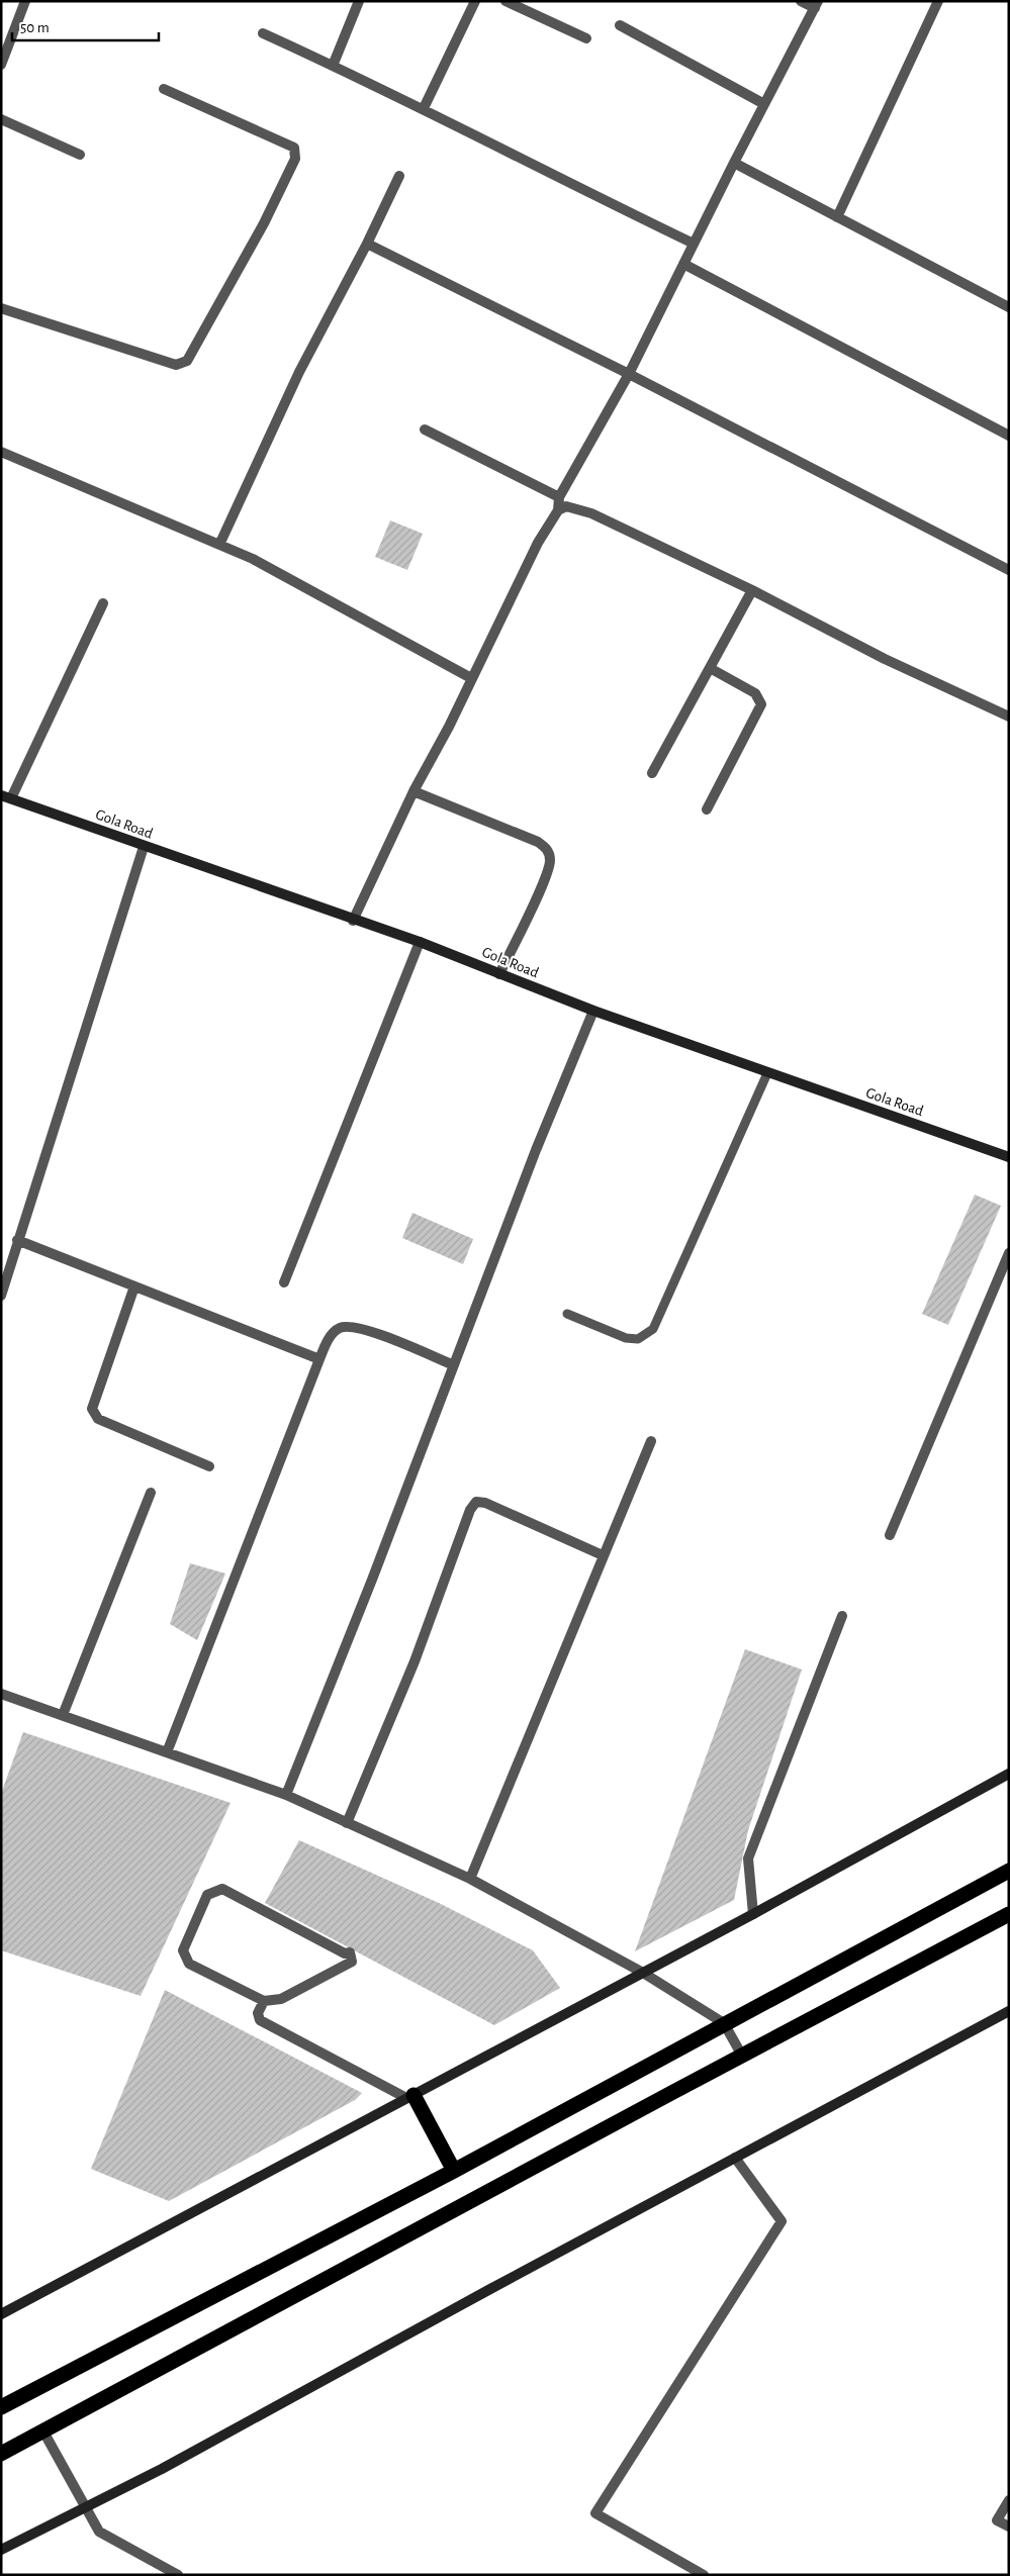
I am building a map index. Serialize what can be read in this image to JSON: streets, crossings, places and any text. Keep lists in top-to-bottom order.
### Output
{
  "streets": {
    "street": ["Gola Road"]
  },
  "scale_bar": "50 m"
}
